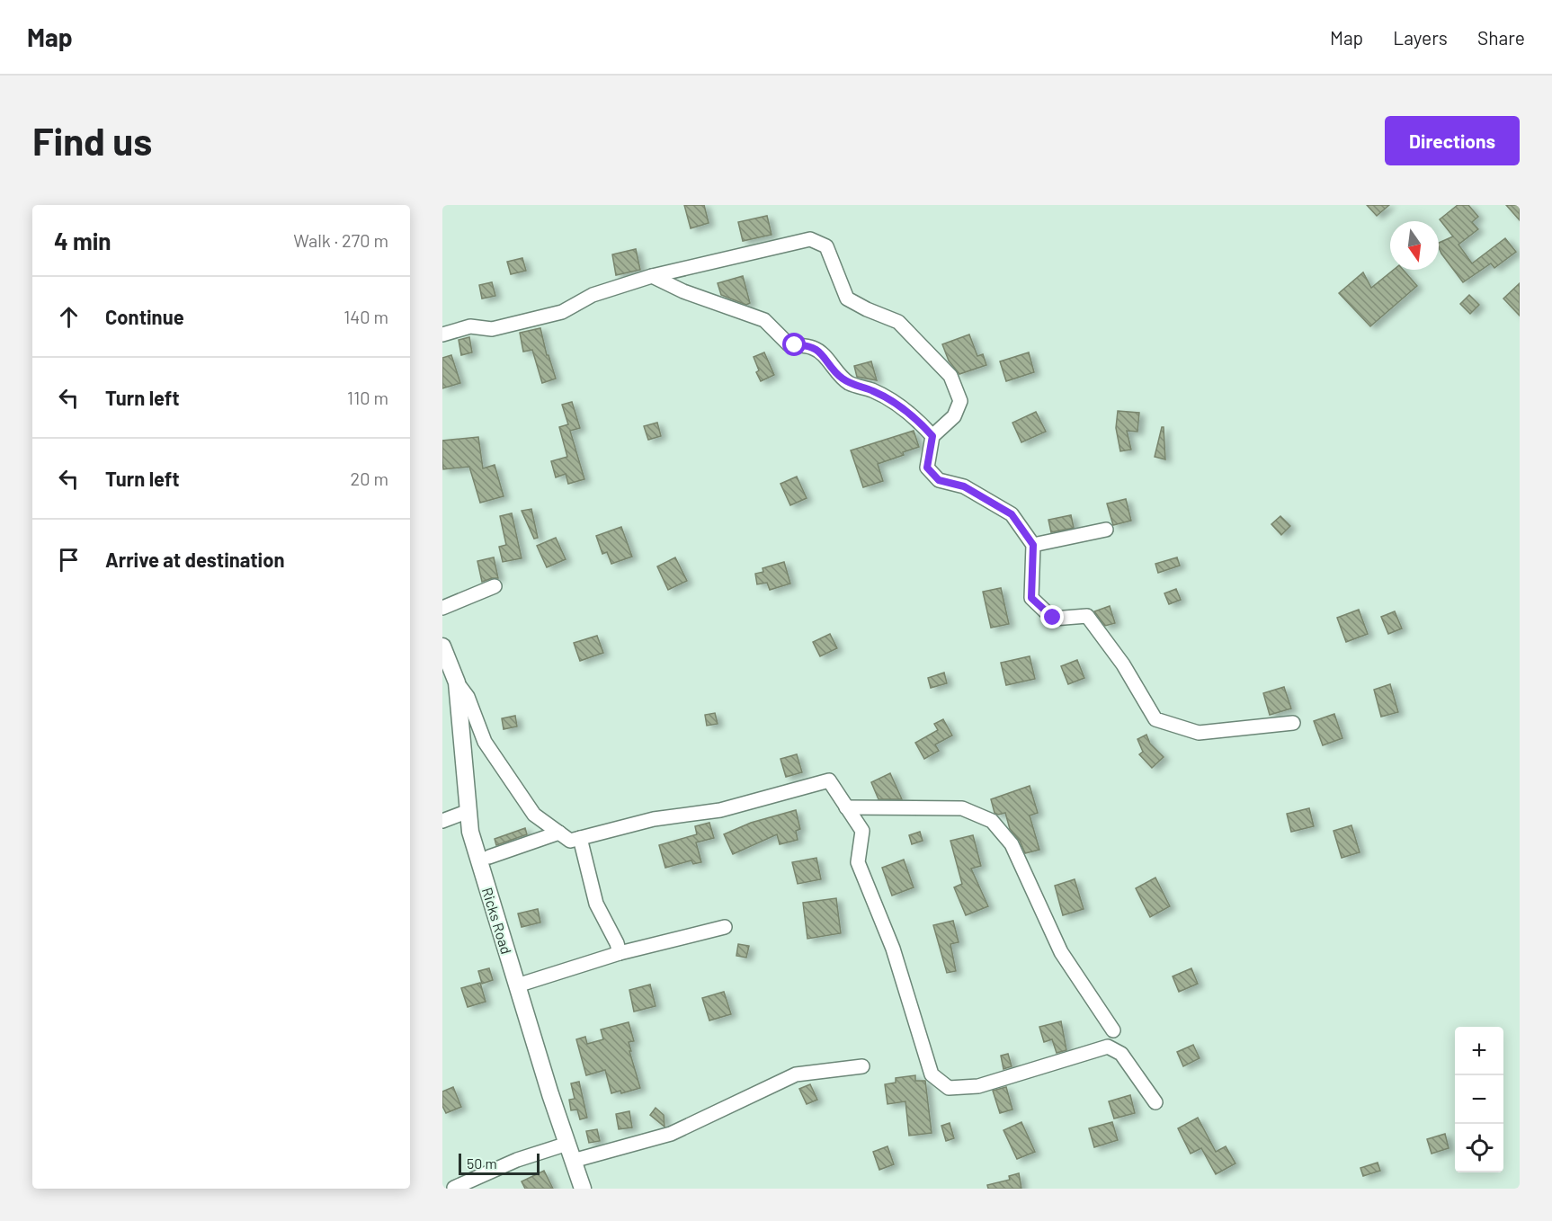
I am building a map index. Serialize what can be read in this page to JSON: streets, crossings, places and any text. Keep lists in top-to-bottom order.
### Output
{
  "streets": {
    "street": ["Ricks Road"]
  },
  "scale_bar": "50 m",
  "north": "bottom",
  "page": {
    "header": "Map",
    "nav": ["Map", "Layers", "Share"],
    "buttons": "Directions",
    "title": "Find us",
    "heading": ["4 min", "Walk · 270 m"],
    "list": [
      ["Continue", "140 m"],
      ["Turn left", "110 m"],
      ["Turn left", "20 m"],
      "Arrive at destination"
    ],
    "map_buttons": ["+", "−"],
    "scale": "50 m"
  }
}
